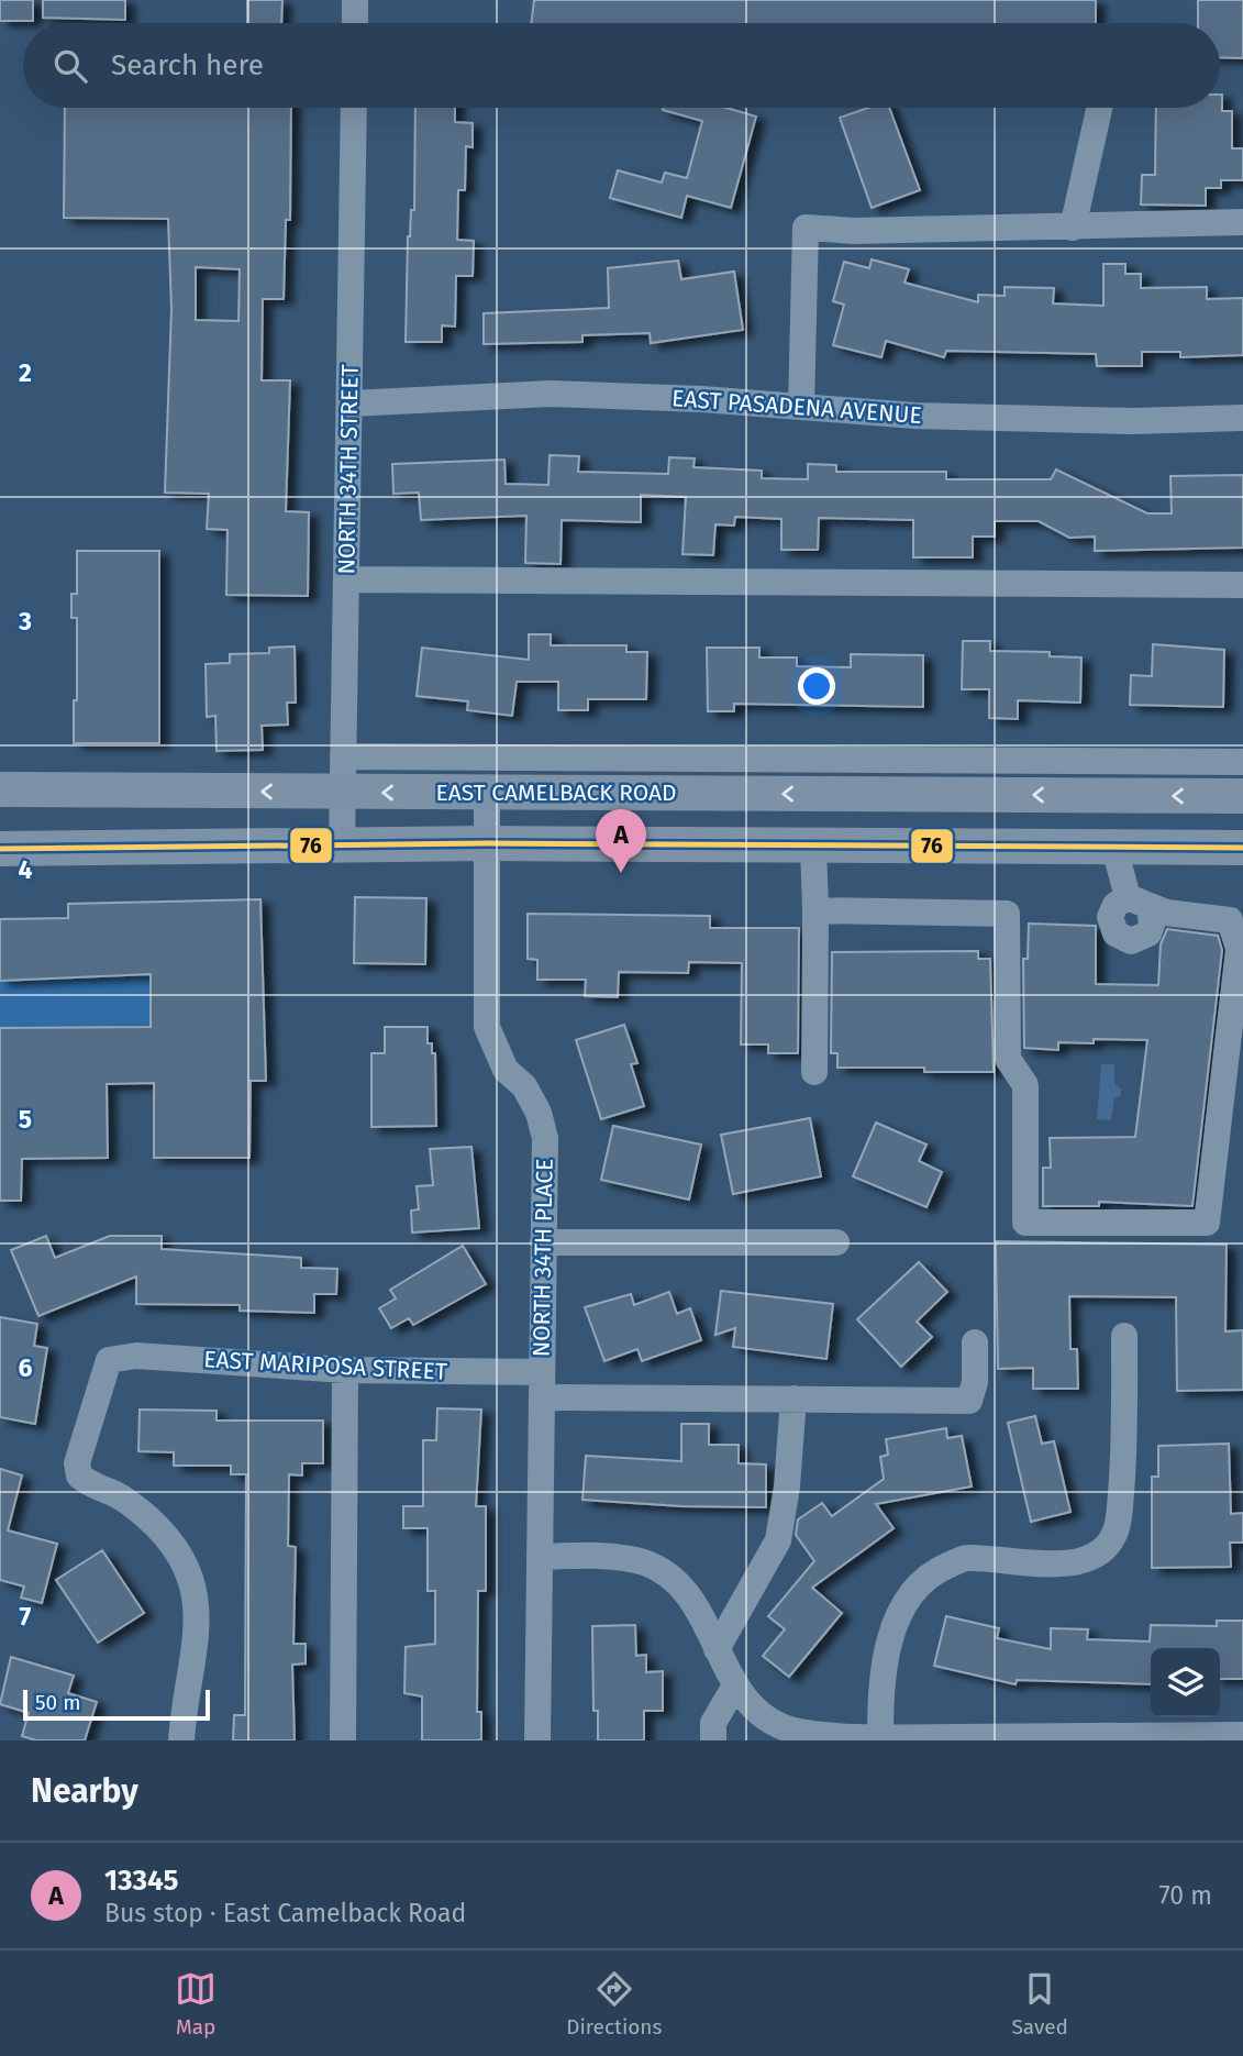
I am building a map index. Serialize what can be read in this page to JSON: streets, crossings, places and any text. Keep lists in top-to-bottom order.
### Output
{
  "streets": {
    "main road": ["EAST CAMELBACK ROAD"],
    "street": [
      "EAST PASADENA AVENUE",
      "NORTH 34TH STREET",
      "NORTH 34TH PLACE",
      "EAST MARIPOSA STREET"
    ]
  },
  "crossings": [
    ["EAST PASADENA AVENUE", "NORTH 34TH STREET"],
    ["NORTH 34TH STREET", "EAST CAMELBACK ROAD"],
    ["EAST CAMELBACK ROAD", "NORTH 34TH PLACE"],
    ["NORTH 34TH PLACE", "EAST MARIPOSA STREET"]
  ],
  "lines": ["transit line 76"],
  "scale_bar": "50 m",
  "page": {
    "search": "Search here",
    "pins": "A",
    "scale": "50 m",
    "heading": "Nearby",
    "list": [
      {
        "mark": "A",
        "name": "13345",
        "note": "Bus stop · East Camelback Road",
        "value": "70 m"
      }
    ],
    "nav": ["Map", "Directions", "Saved"]
  },
  "grid": {
    "rows": [
      "2",
      "3",
      "4",
      "5",
      "6",
      "7"
    ]
  }
}
